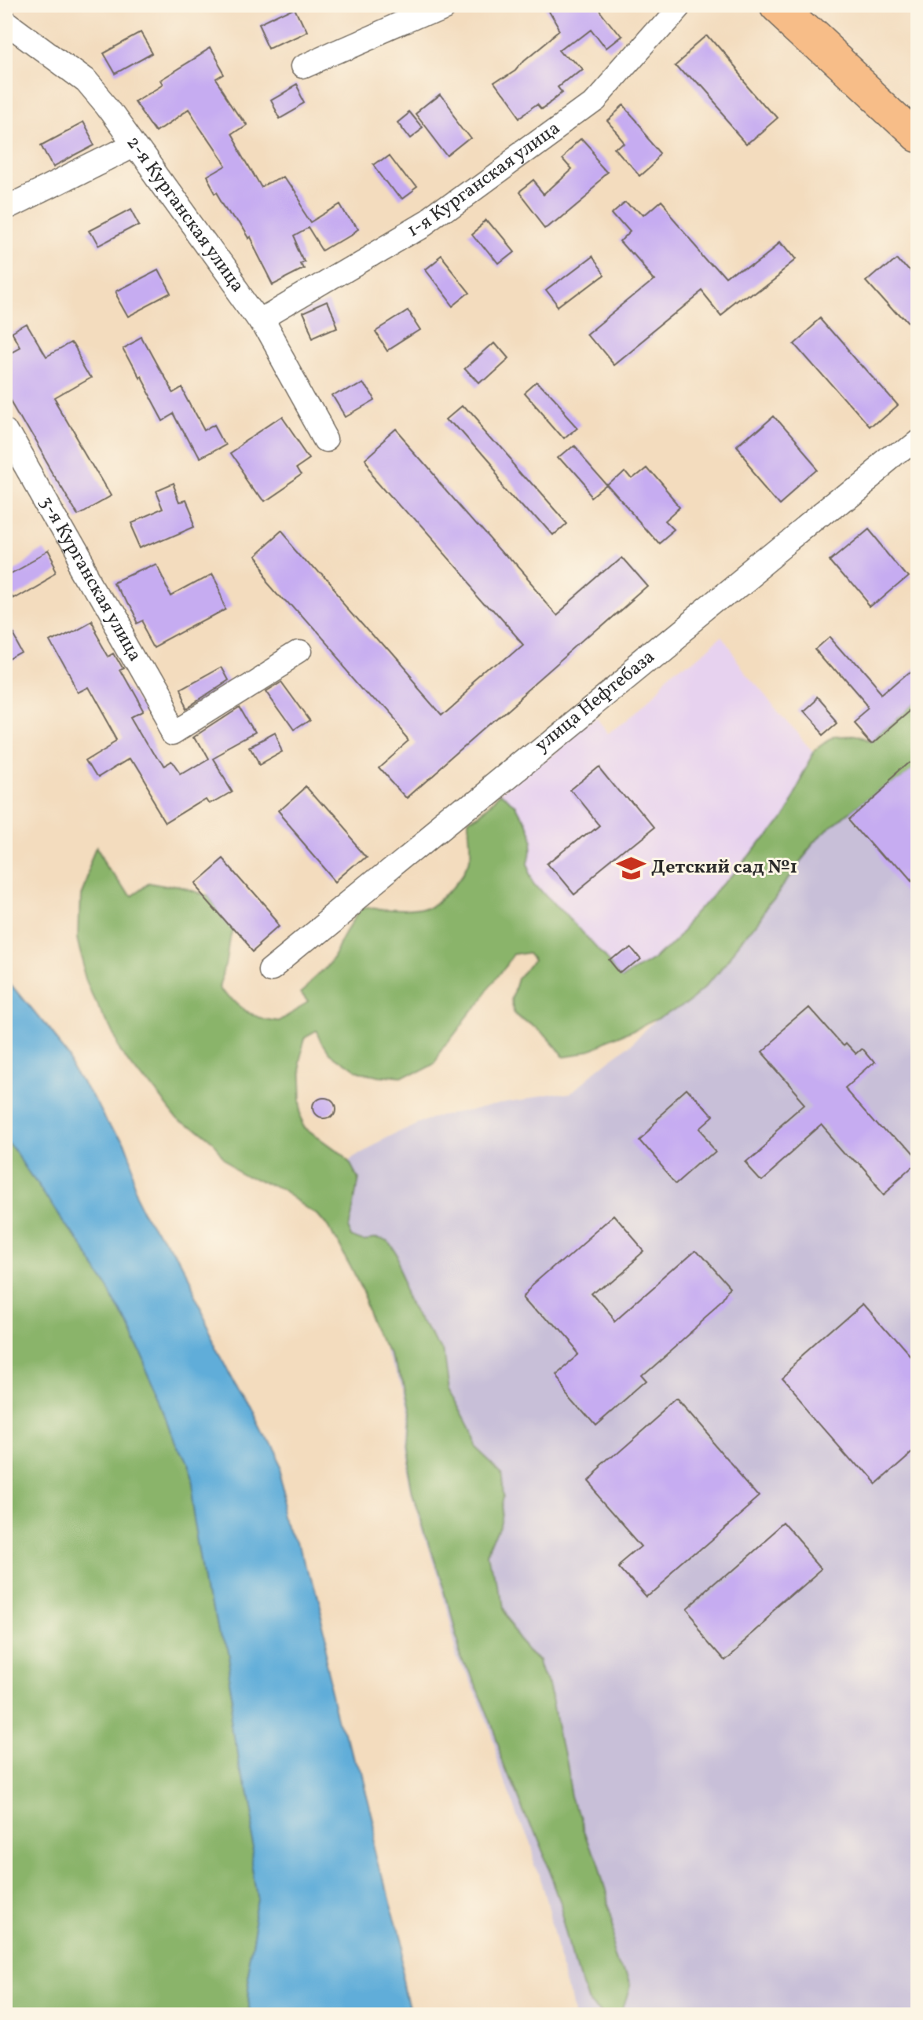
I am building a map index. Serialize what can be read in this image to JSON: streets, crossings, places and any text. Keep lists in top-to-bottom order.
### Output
{
  "streets": {
    "street": [
      "1-я Курганская улица",
      "2-я Курганская улица",
      "3-я Курганская улица",
      "улица Нефтебаза"
    ]
  },
  "crossings": [
    ["1-я Курганская улица", "2-я Курганская улица"]
  ],
  "places": {
    "school or university": ["Детский сад №1"]
  }
}
